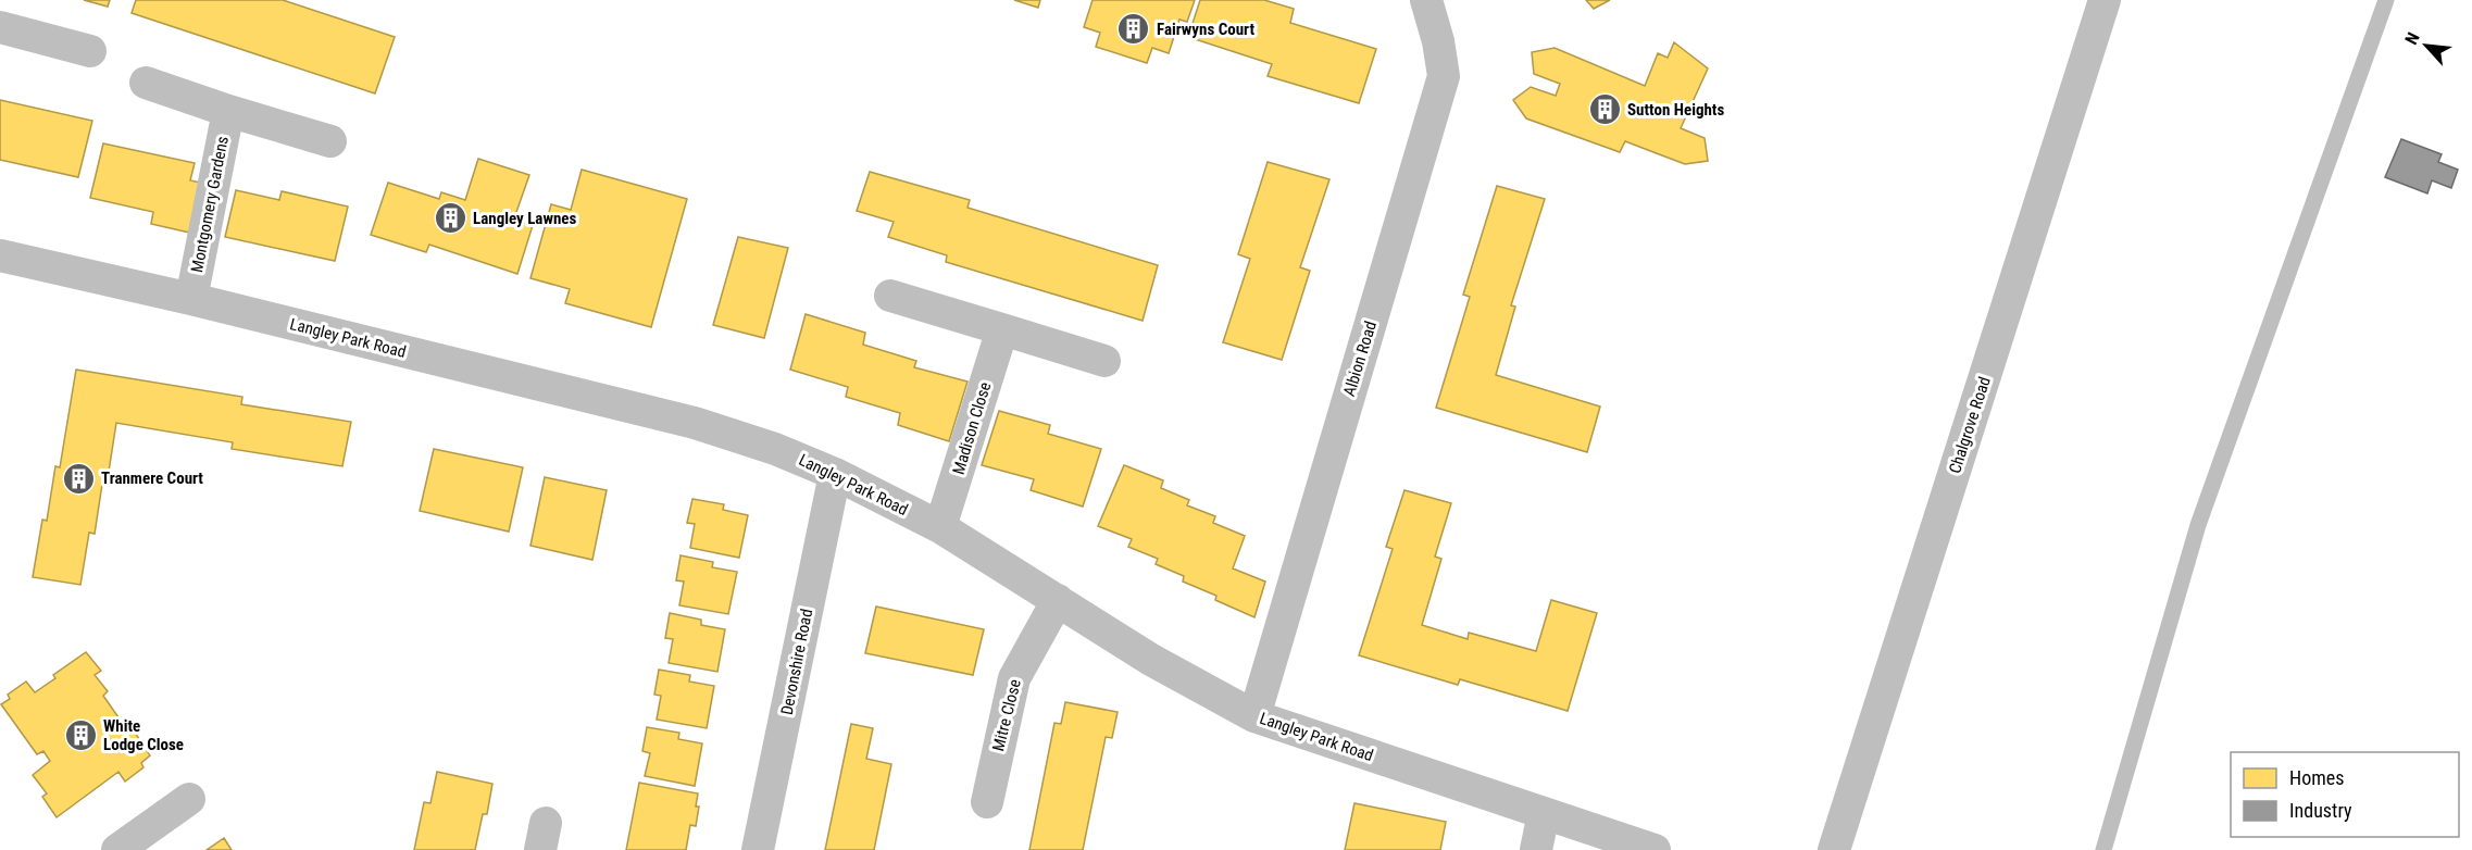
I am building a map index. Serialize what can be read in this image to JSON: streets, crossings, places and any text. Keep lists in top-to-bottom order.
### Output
{
  "streets": {
    "street": [
      "Montgomery Gardens",
      "Langley Park Road",
      "Albion Road",
      "Chalgrove Road",
      "Madison Close",
      "Devonshire Road",
      "Mitre Close"
    ]
  },
  "crossings": [
    ["Montgomery Gardens", "Langley Park Road"],
    ["Langley Park Road", "Albion Road"],
    ["Langley Park Road", "Madison Close"],
    ["Langley Park Road", "Devonshire Road"],
    ["Langley Park Road", "Mitre Close"]
  ],
  "places": {
    "building": [
      "Fairwyns Court",
      "Sutton Heights",
      "Langley Lawnes",
      "Tranmere Court",
      "White Lodge Close"
    ]
  },
  "legend": ["Homes", "Industry"],
  "north": "top left"
}
